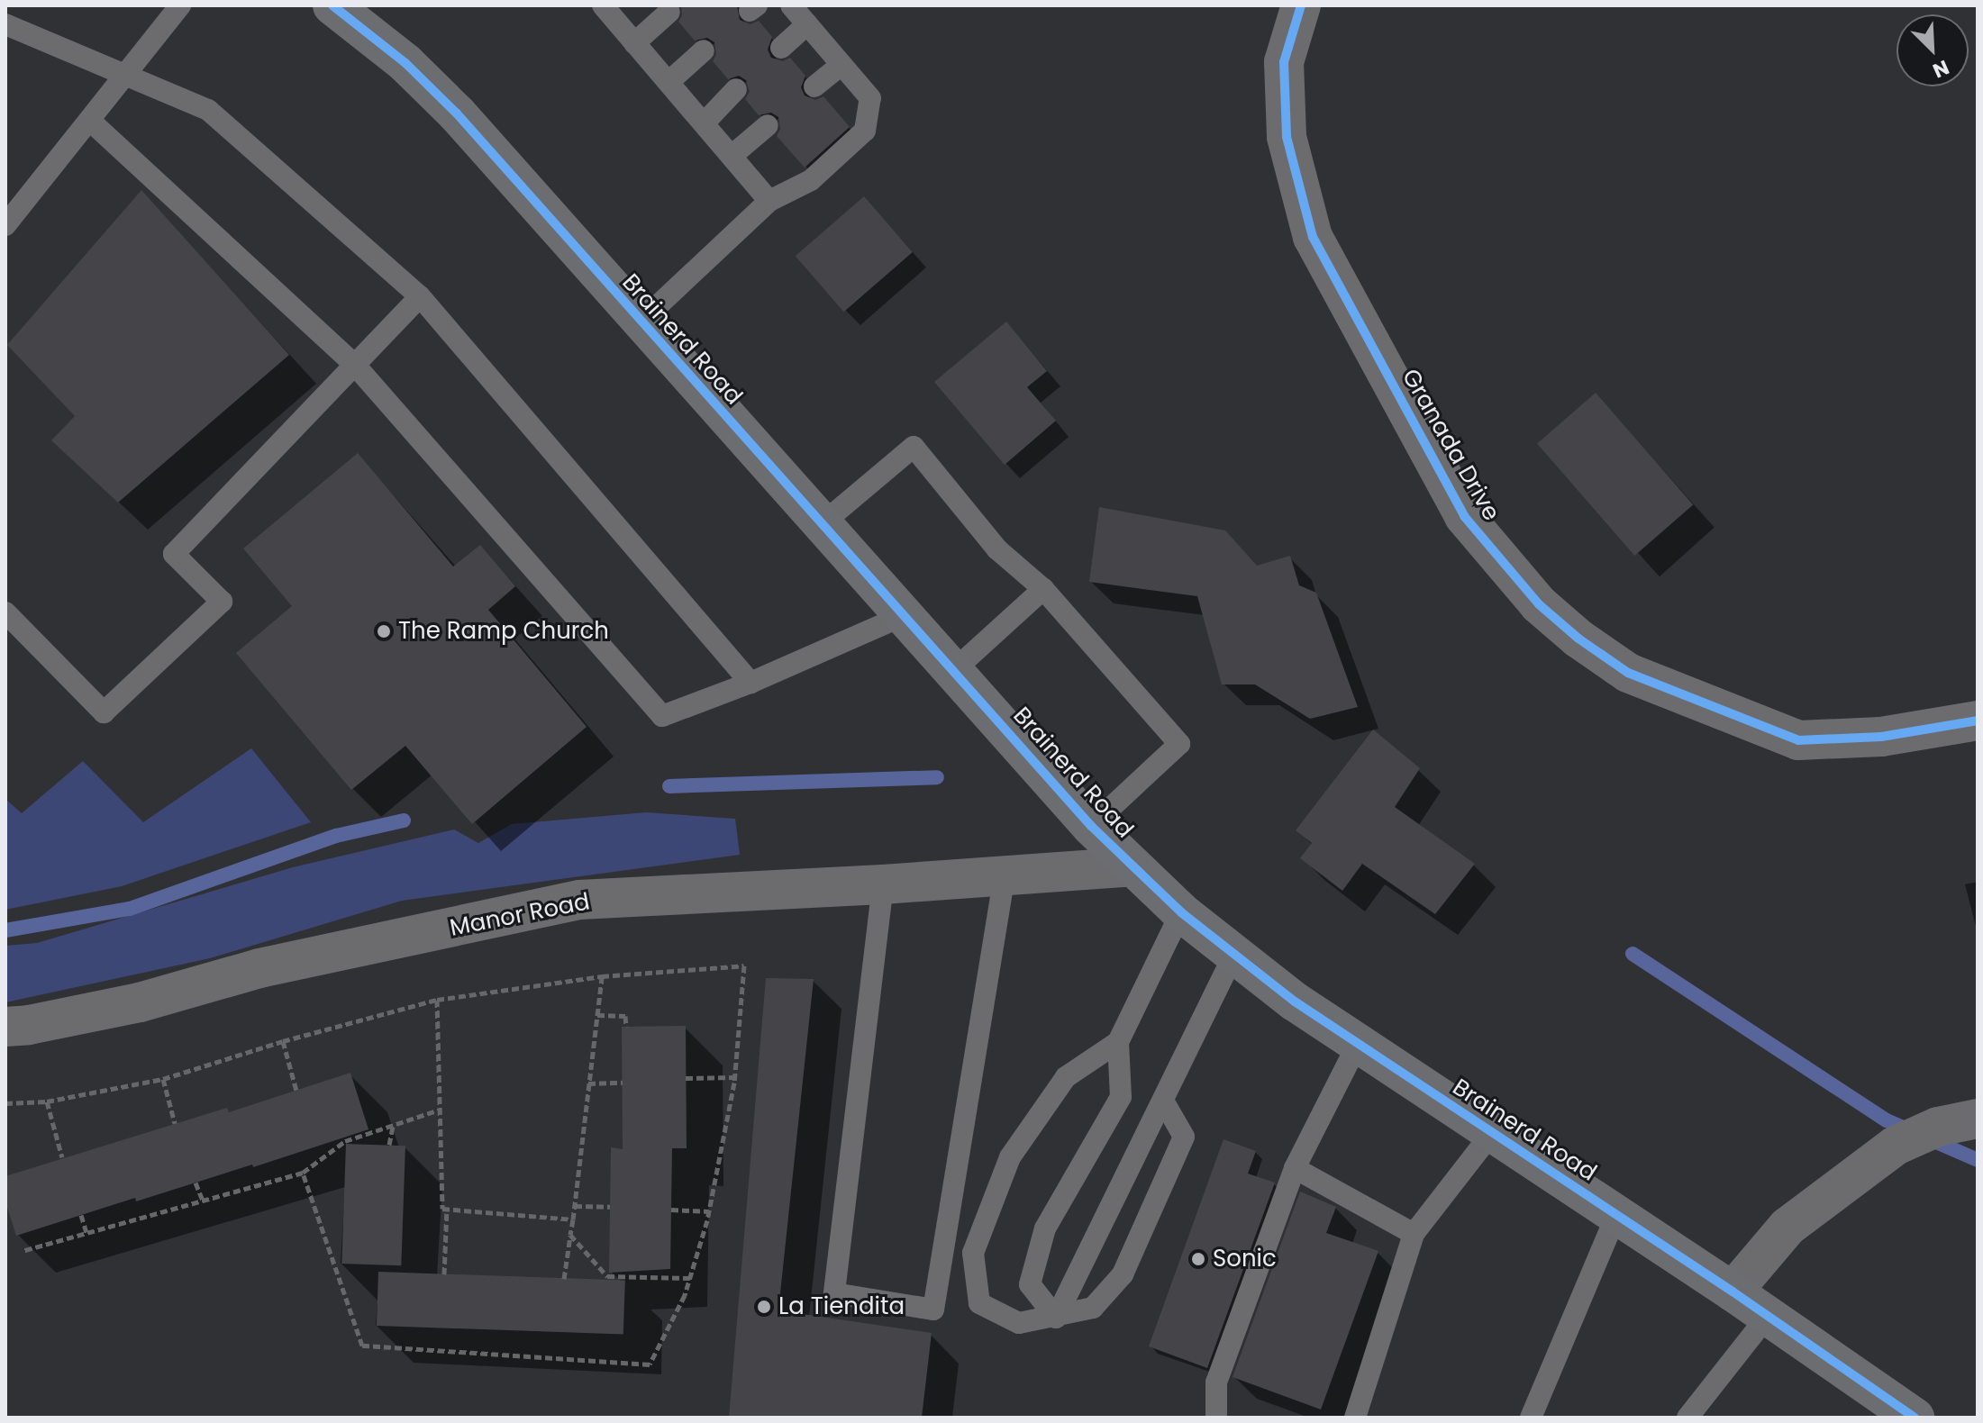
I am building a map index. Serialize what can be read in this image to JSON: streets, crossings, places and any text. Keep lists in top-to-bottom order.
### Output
{
  "streets": {
    "main road": ["Brainerd Road"],
    "street": ["Granada Drive", "Manor Road"]
  },
  "crossings": [
    ["Brainerd Road", "Manor Road"]
  ],
  "places": ["The Ramp Church", "Sonic", "La Tiendita"],
  "north": "bottom right"
}
